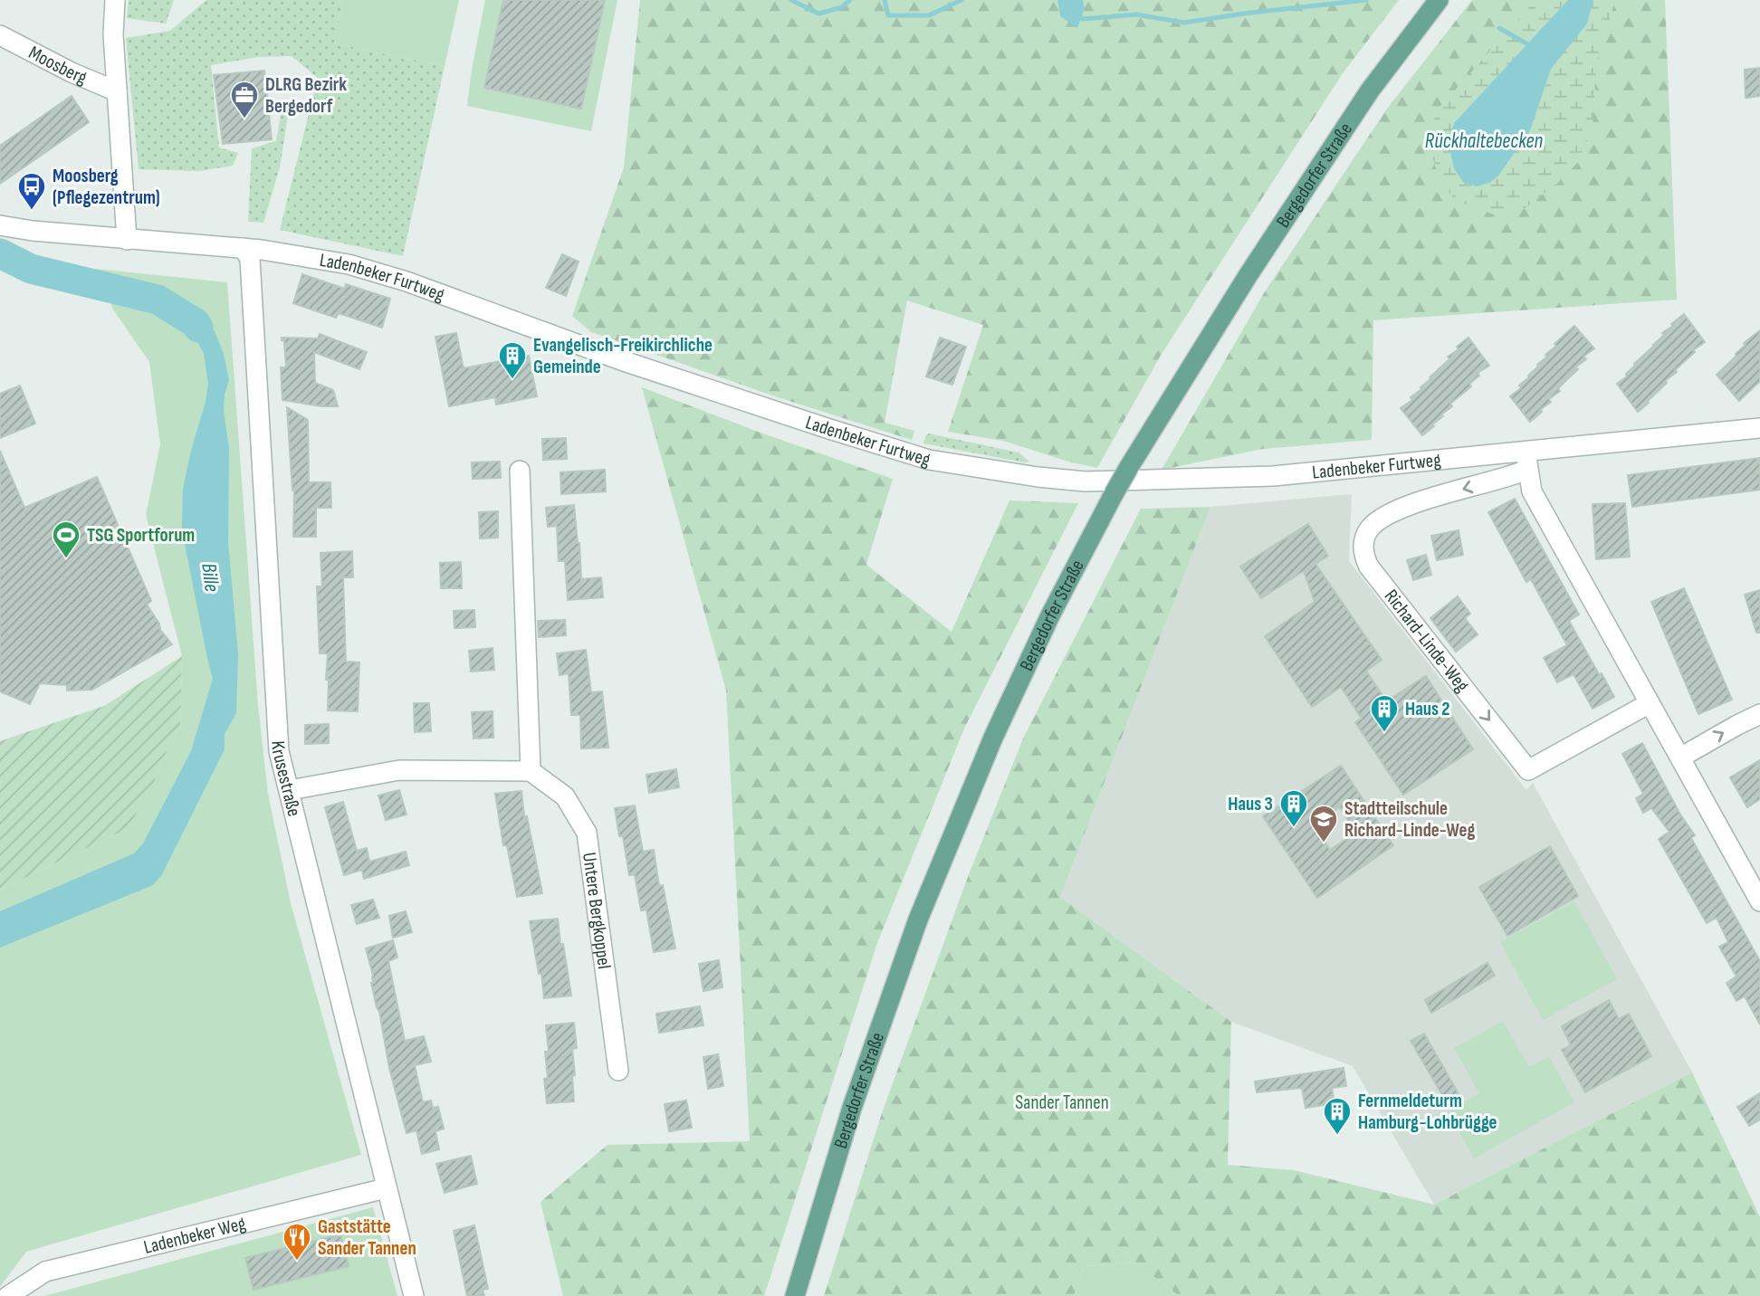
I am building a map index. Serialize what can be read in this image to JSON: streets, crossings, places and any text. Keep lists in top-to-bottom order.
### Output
{
  "streets": {
    "main road": ["Bergedorfer Straße"],
    "street": [
      "Moosberg",
      "Ladenbeker Furtweg",
      "Richard-Linde-Weg",
      "Krusestraße",
      "Untere Bergkoppel",
      "Ladenbeker Weg"
    ]
  },
  "crossings": [
    ["Moosberg", "Ladenbeker Furtweg"],
    ["Bergedorfer Straße", "Ladenbeker Furtweg"],
    ["Ladenbeker Furtweg", "Richard-Linde-Weg"],
    ["Ladenbeker Furtweg", "Krusestraße"],
    ["Krusestraße", "Ladenbeker Weg"]
  ],
  "water": ["Rückhaltebecken", "Bille"],
  "parks": ["Sander Tannen"],
  "places": {
    "office": ["DLRG Bezirk Bergedorf"],
    "bus stop": ["Moosberg (Pflegezentrum)"],
    "building": [
      "Evangelisch-Freikirchliche Gemeinde",
      "Haus 2",
      "Haus 3",
      "Fernmeldeturm Hamburg-Lohbrügge"
    ],
    "sports": ["TSG Sportforum"],
    "school or university": ["Stadtteilschule Richard-Linde-Weg"],
    "restaurant": ["Gaststätte Sander Tannen"]
  }
}
